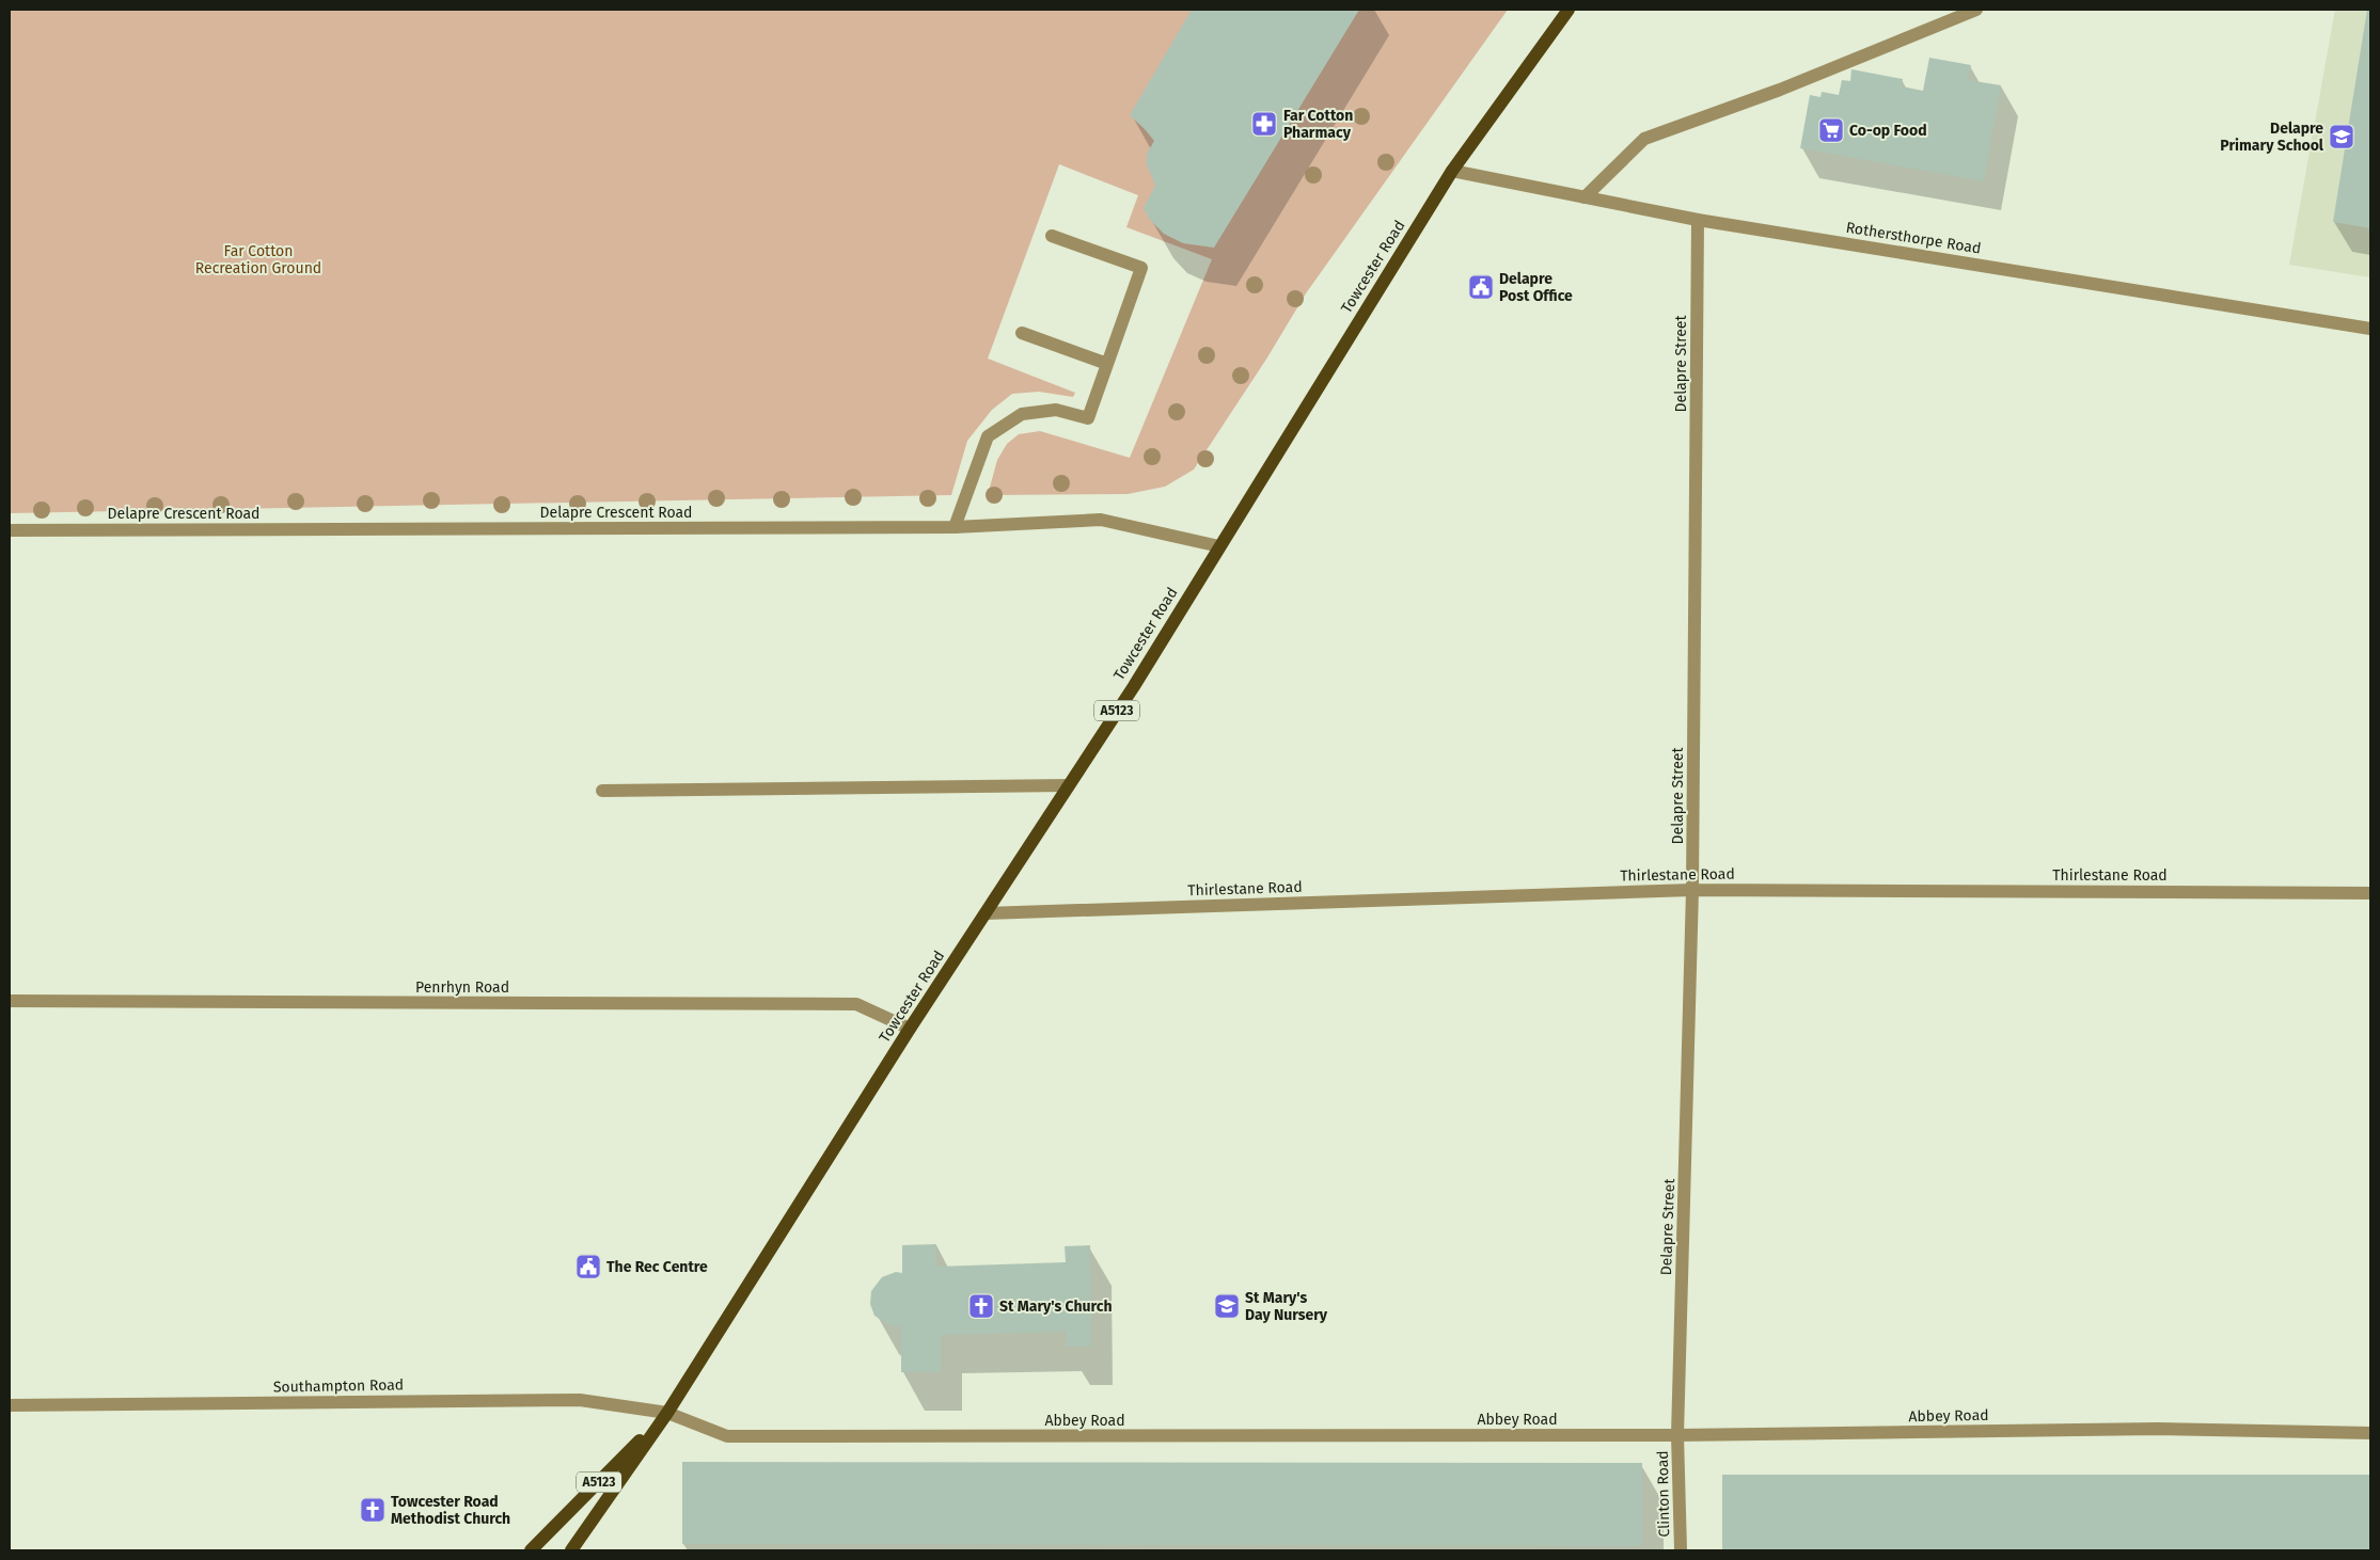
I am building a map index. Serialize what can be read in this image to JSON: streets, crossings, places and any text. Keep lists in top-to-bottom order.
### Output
{
  "streets": {
    "main road": ["Towcester Road", "A5123"],
    "street": [
      "Rothersthorpe Road",
      "Delapre Street",
      "Delapre Crescent Road",
      "Thirlestane Road",
      "Penrhyn Road",
      "Southampton Road",
      "Abbey Road",
      "Clinton Road"
    ]
  },
  "crossings": [
    ["Rothersthorpe Road", "Towcester Road"],
    ["Rothersthorpe Road", "Delapre Street"],
    ["Towcester Road", "Delapre Crescent Road"],
    ["Towcester Road", "Thirlestane Road"],
    ["Towcester Road", "Penrhyn Road"],
    ["Towcester Road", "Southampton Road"],
    ["Towcester Road", "Abbey Road"],
    ["Delapre Street", "Thirlestane Road"],
    ["Delapre Street", "Abbey Road"],
    ["Delapre Street", "Clinton Road"],
    ["Southampton Road", "Abbey Road"],
    ["Abbey Road", "Clinton Road"]
  ],
  "parks": ["Far Cotton Recreation Ground"],
  "places": {
    "pharmacy": ["Far Cotton Pharmacy"],
    "supermarket": ["Co-op Food"],
    "school or university": ["Delapre Primary School", "St Mary's Day Nursery"],
    "public building": ["Delapre Post Office", "The Rec Centre"],
    "church": ["St Mary's Church", "Towcester Road Methodist Church"]
  }
}
